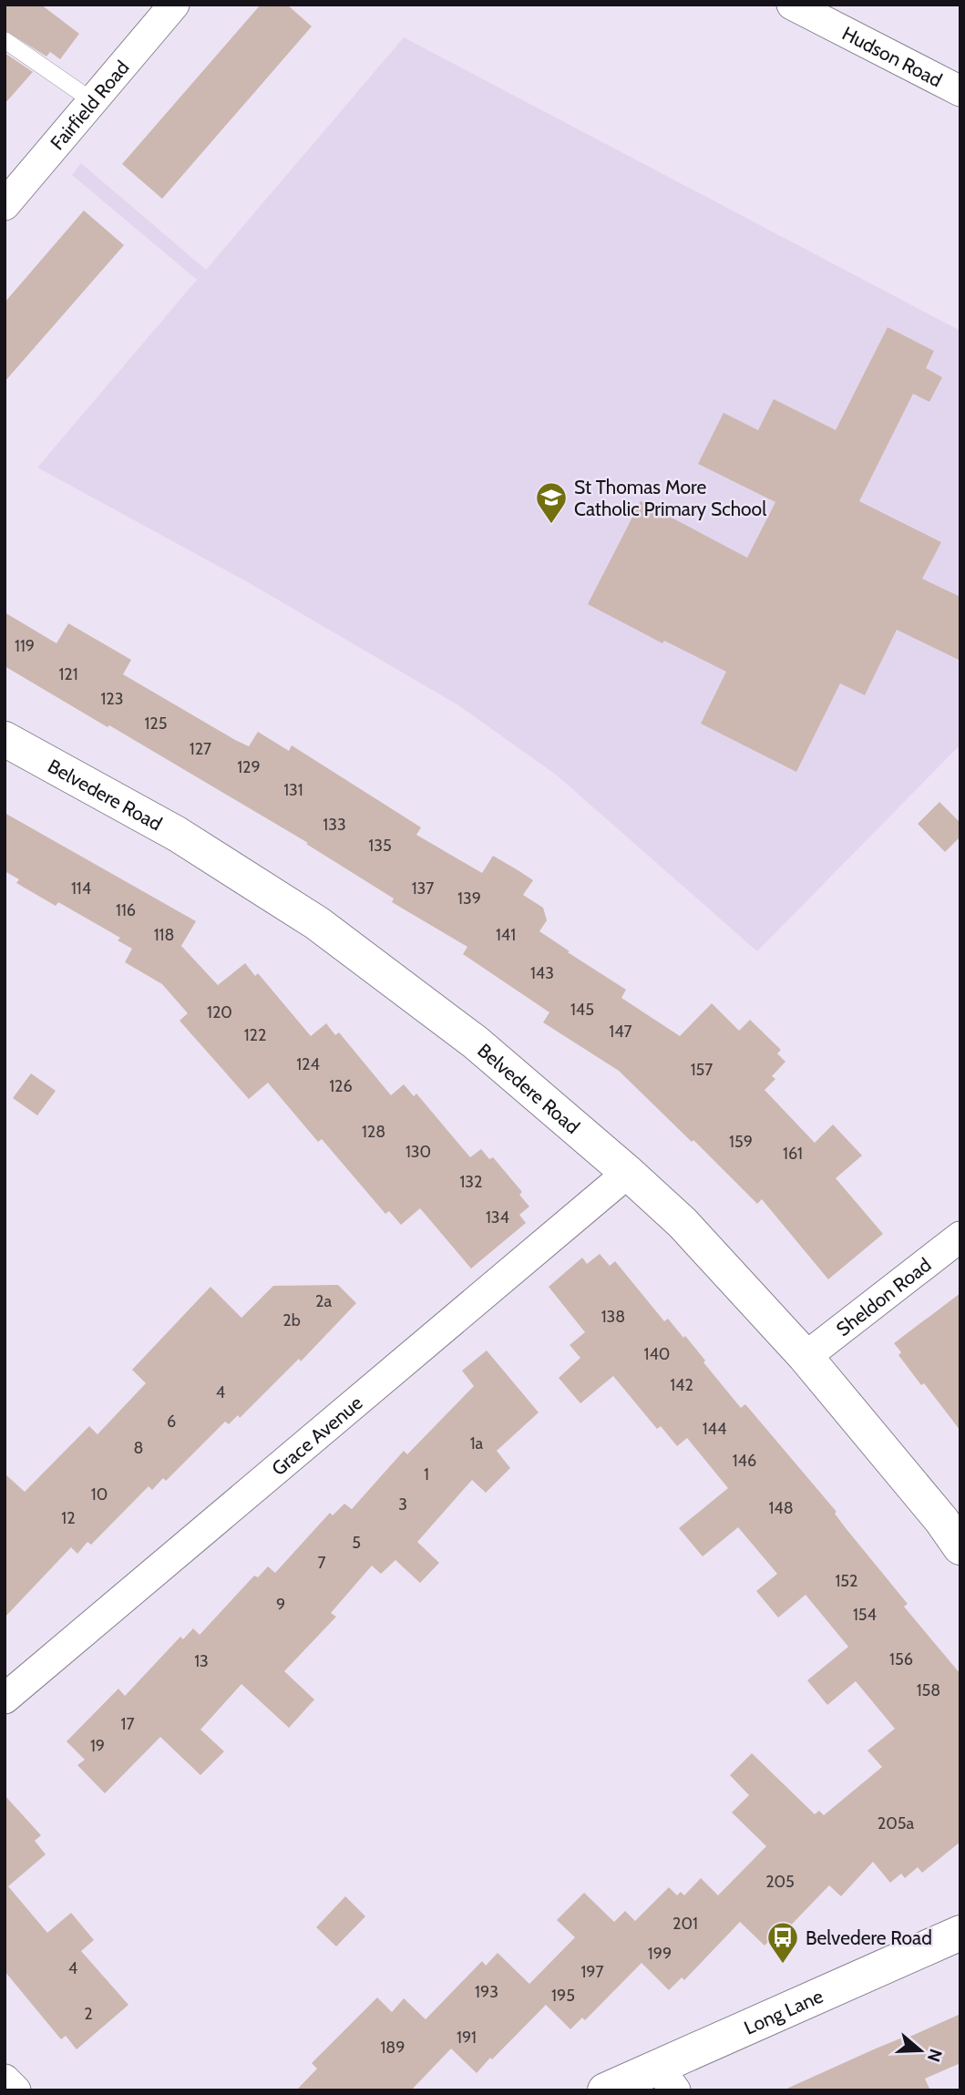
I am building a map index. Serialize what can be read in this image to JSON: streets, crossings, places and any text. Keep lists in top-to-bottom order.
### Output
{
  "streets": {
    "street": [
      "Hudson Road",
      "Fairfield Road",
      "Belvedere Road",
      "Sheldon Road",
      "Grace Avenue",
      "Long Lane"
    ]
  },
  "crossings": [
    ["Belvedere Road", "Sheldon Road"],
    ["Belvedere Road", "Grace Avenue"]
  ],
  "places": {
    "school or university": ["St Thomas More Catholic Primary School"],
    "bus stop": ["Belvedere Road"]
  },
  "house_numbers": [
    "119",
    "121",
    "123",
    "125",
    "127",
    "129",
    "131",
    "133",
    "135",
    "114",
    "137",
    "139",
    "116",
    "118",
    "141",
    "143",
    "145",
    "120",
    "147",
    "122",
    "124",
    "157",
    "126",
    "128",
    "159",
    "130",
    "161",
    "132",
    "134",
    "2a",
    "138",
    "2b",
    "140",
    "142",
    "4",
    "6",
    "144",
    "1a",
    "8",
    "146",
    "1",
    "10",
    "3",
    "148",
    "12",
    "5",
    "7",
    "152",
    "9",
    "154",
    "156",
    "13",
    "158",
    "17",
    "19",
    "205a",
    "205",
    "201",
    "199",
    "4",
    "197",
    "193",
    "195",
    "2",
    "191",
    "189"
  ],
  "north": "right"
}
